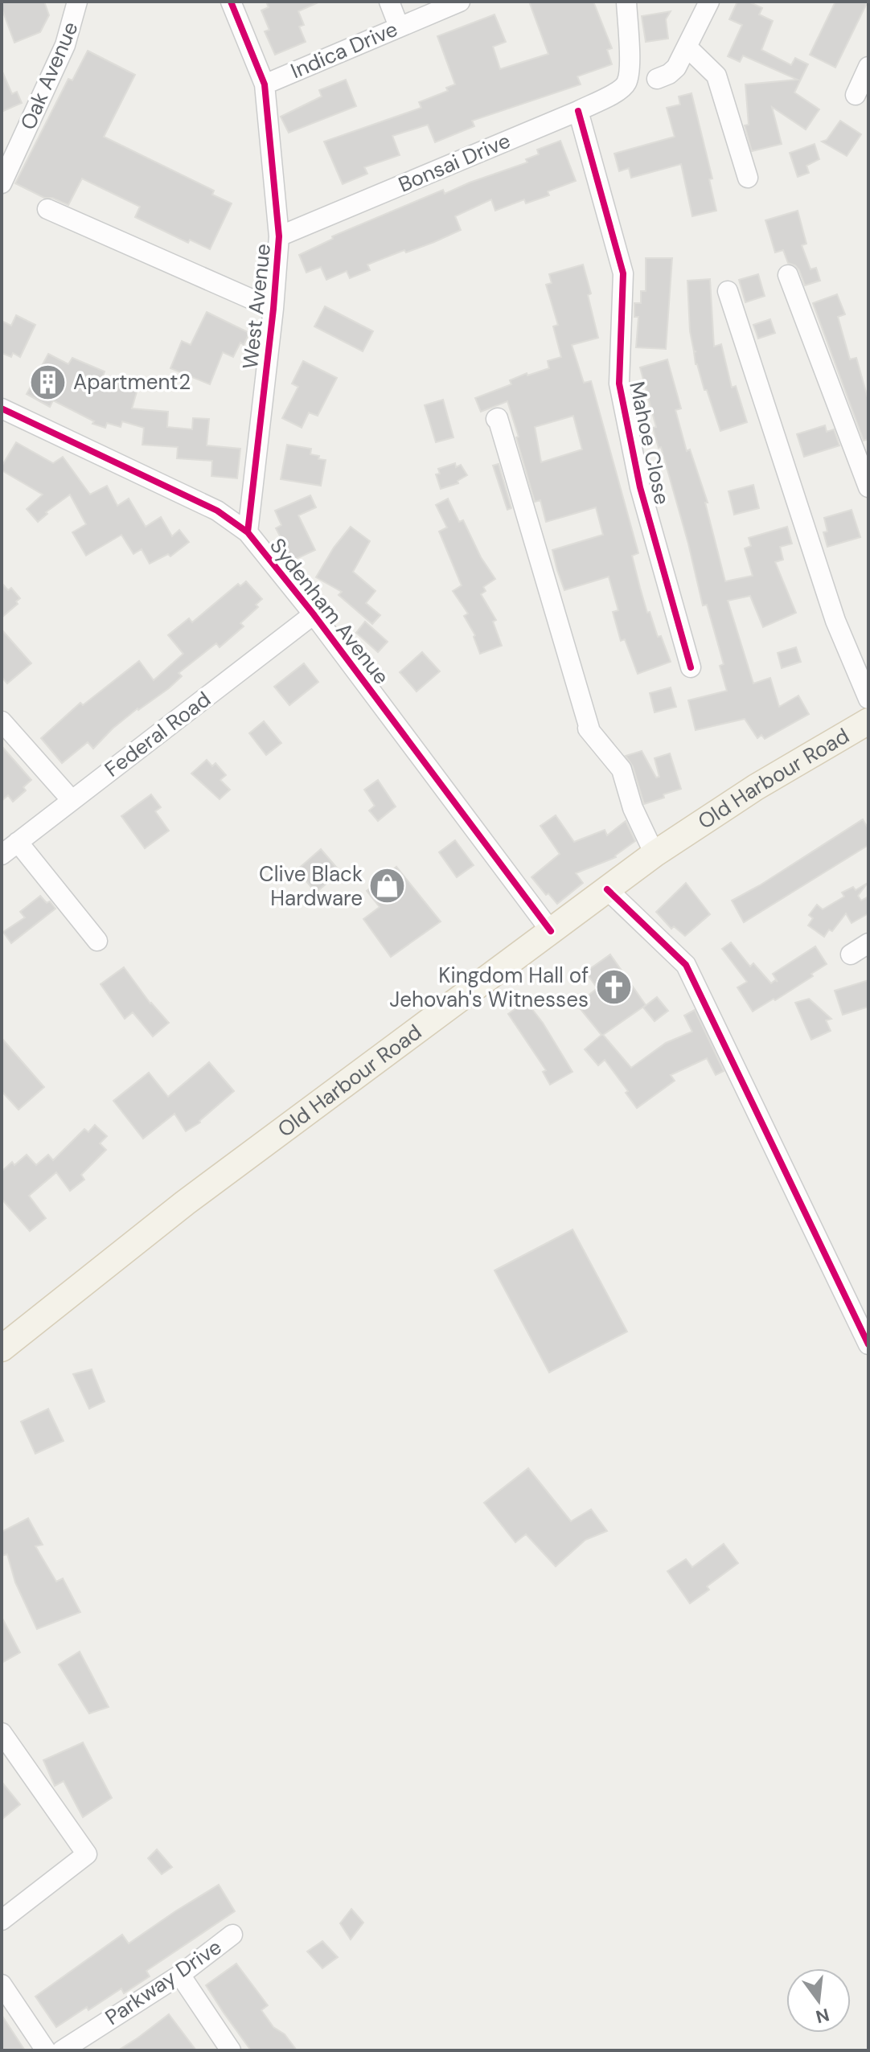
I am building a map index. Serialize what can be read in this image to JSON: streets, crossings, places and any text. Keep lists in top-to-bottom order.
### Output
{
  "streets": {
    "main road": ["Old Harbour Road"],
    "street": [
      "Indica Drive",
      "Oak Avenue",
      "Bonsai Drive",
      "West Avenue",
      "Mahoe Close",
      "Sydenham Avenue",
      "Federal Road",
      "Parkway Drive"
    ]
  },
  "crossings": [
    ["Indica Drive", "West Avenue"],
    ["Bonsai Drive", "West Avenue"],
    ["Bonsai Drive", "Mahoe Close"],
    ["West Avenue", "Sydenham Avenue"],
    ["Sydenham Avenue", "Federal Road"],
    ["Sydenham Avenue", "Old Harbour Road"]
  ],
  "places": {
    "building": ["Apartment2"],
    "shop": ["Clive Black Hardware"],
    "church": ["Kingdom Hall of Jehovah's Witnesses"]
  },
  "north": "bottom"
}
